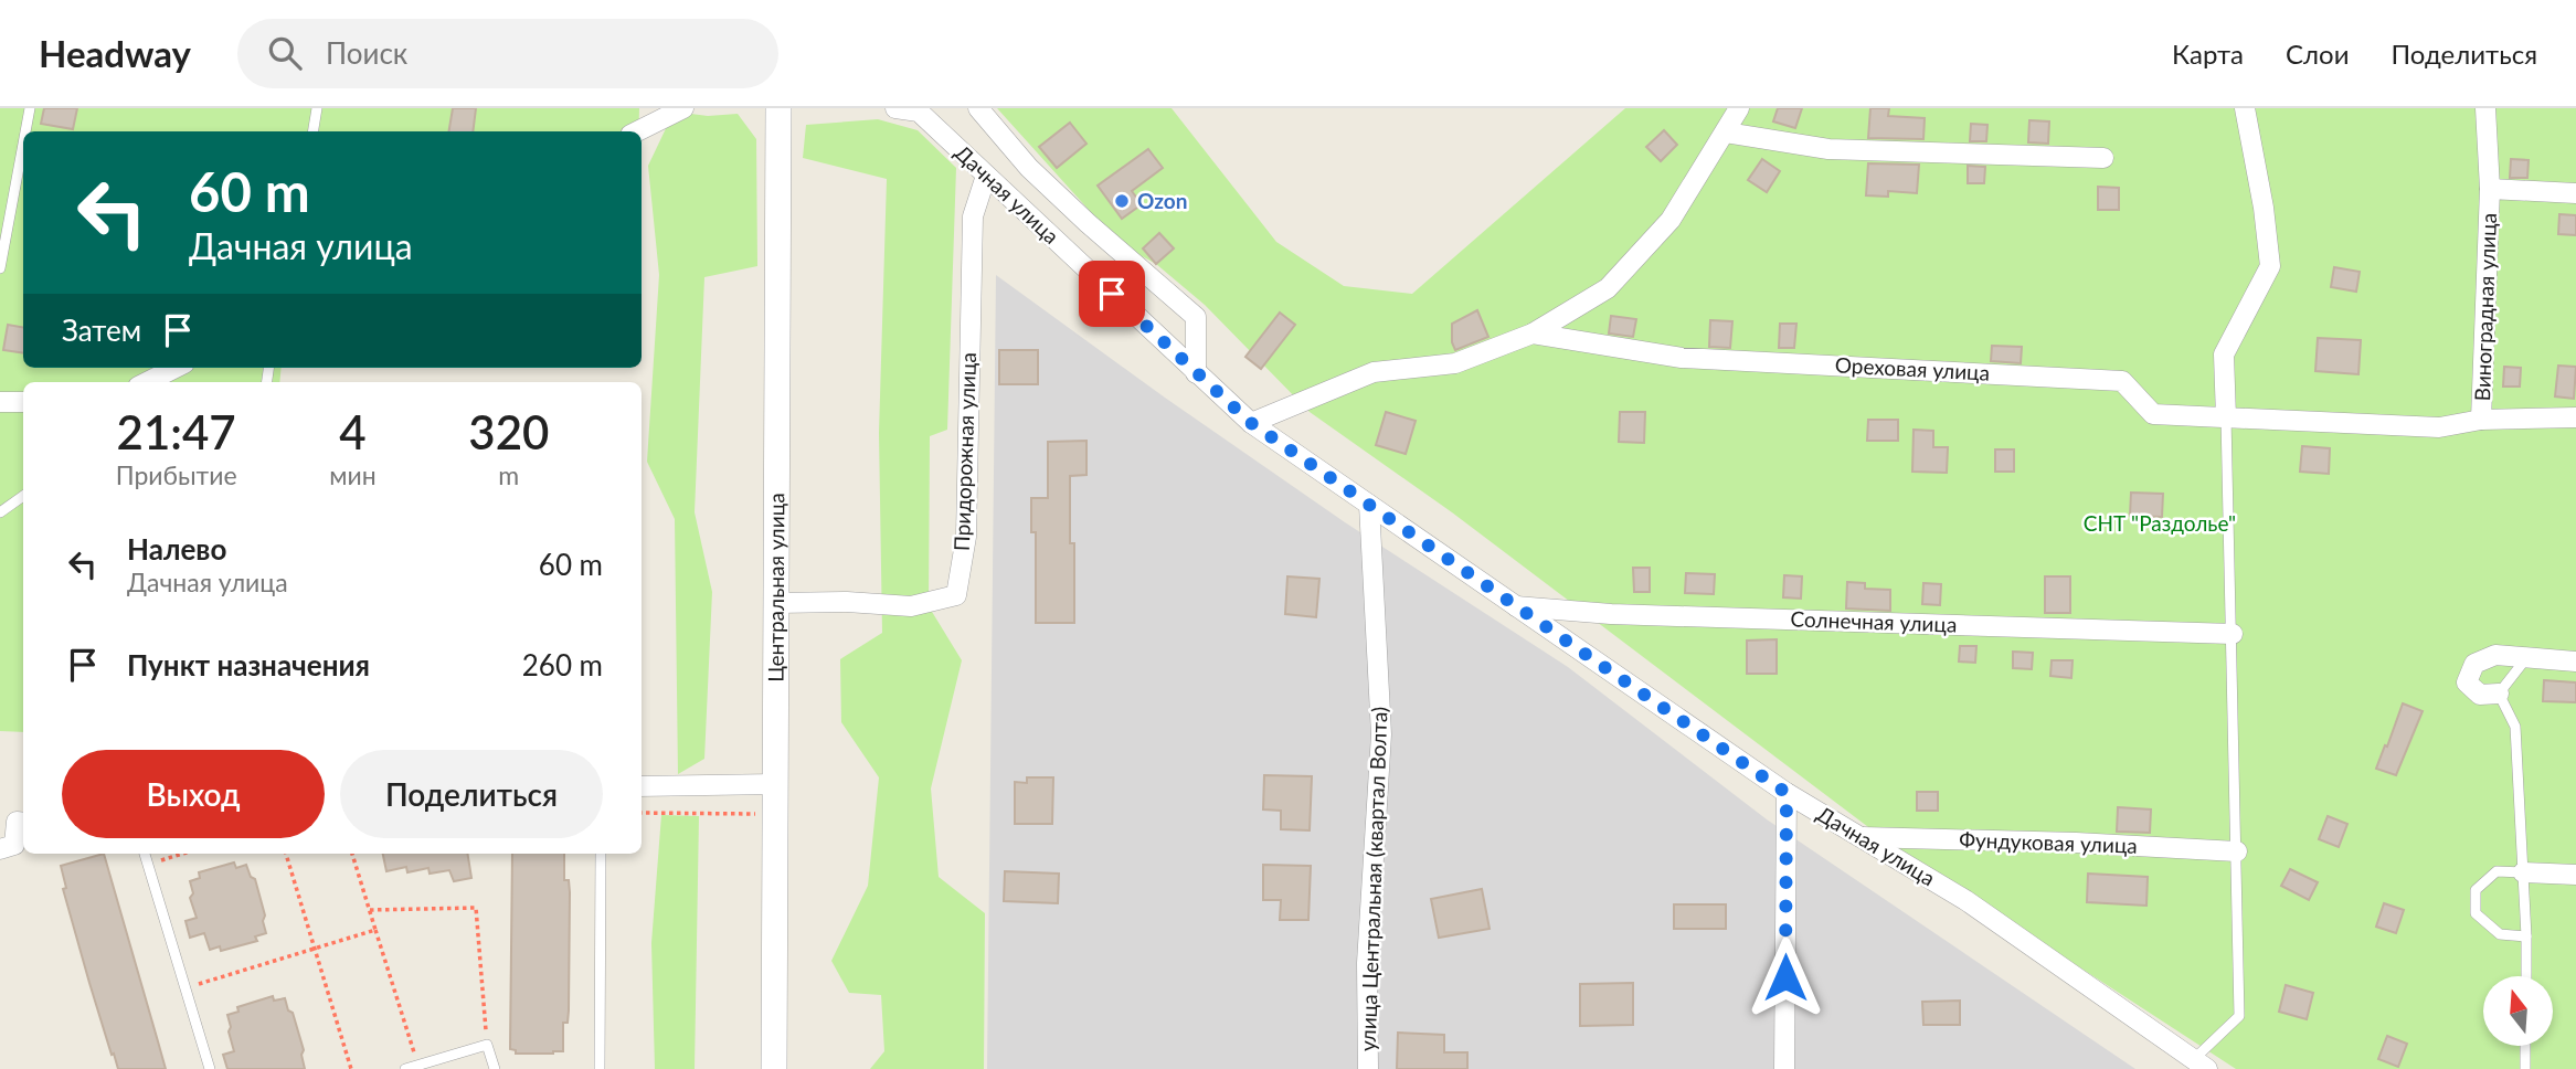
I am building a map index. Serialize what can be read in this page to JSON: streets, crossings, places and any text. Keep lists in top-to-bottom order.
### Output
{
  "streets": {
    "street": [
      "Дачная улица",
      "Виноградная улица",
      "Ореховая улица",
      "Придорожная улица",
      "Центральная улица",
      "Солнечная улица",
      "Фундуковая улица",
      "улица Центральная (квартал Волта)"
    ]
  },
  "crossings": [
    ["Дачная улица", "Придорожная улица"],
    ["Дачная улица", "Солнечная улица"],
    ["Дачная улица", "Фундуковая улица"],
    ["Дачная улица", "улица Центральная (квартал Волта)"],
    ["Виноградная улица", "Ореховая улица"],
    ["Придорожная улица", "Центральная улица"]
  ],
  "parks": ["СНТ \"Раздолье\""],
  "places": ["Ozon"],
  "north": "top",
  "page": {
    "header": "Headway",
    "search": "Поиск",
    "nav": ["Карта", "Слои", "Поделиться"],
    "turn": ["60 m", "Дачная улица"],
    "then": "Затем",
    "eta": [
      "21:47",
      "Прибытие",
      "4",
      "мин",
      "320",
      "m"
    ],
    "list": [
      {
        "name": "Налево",
        "note": "Дачная улица",
        "value": "60 m"
      },
      {
        "name": "Пункт назначения",
        "value": "260 m"
      }
    ],
    "buttons": ["Выход", "Поделиться"]
  }
}
